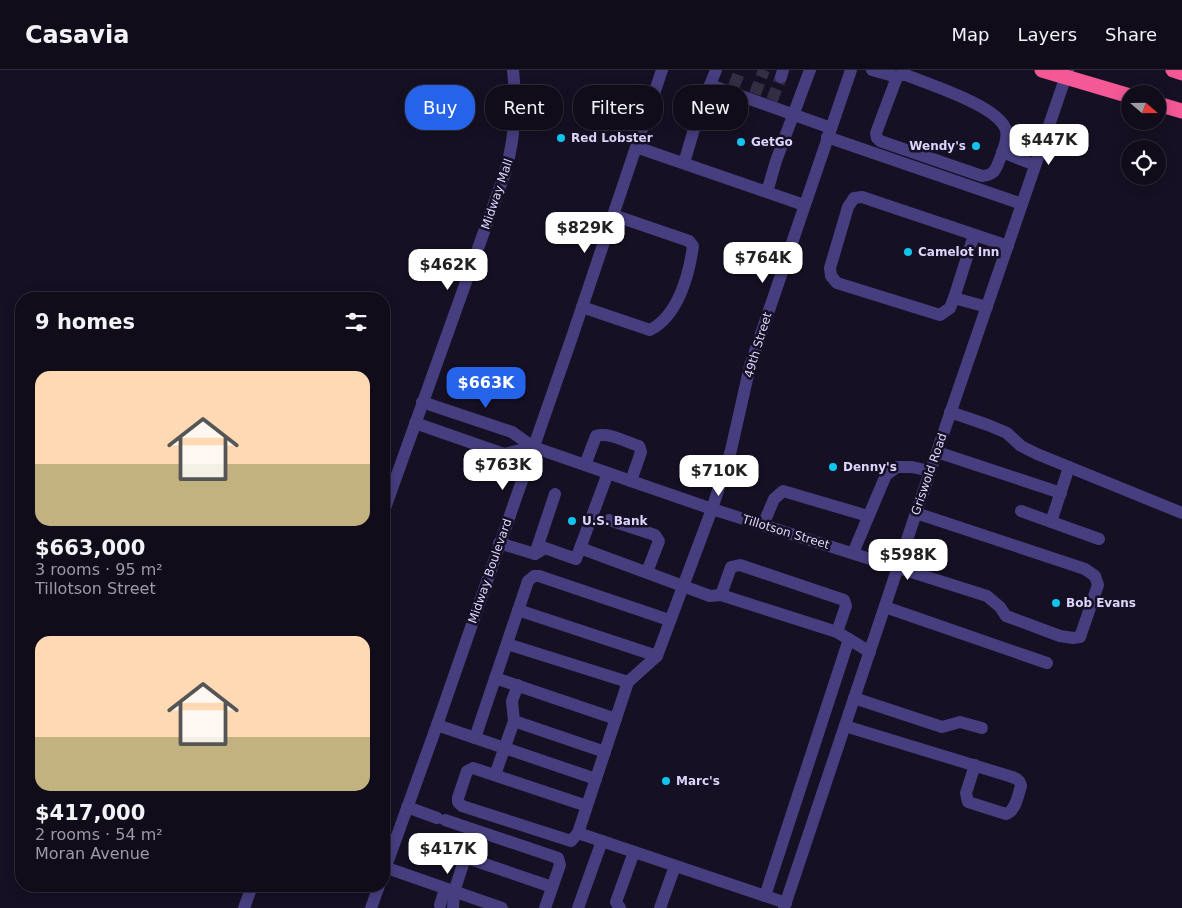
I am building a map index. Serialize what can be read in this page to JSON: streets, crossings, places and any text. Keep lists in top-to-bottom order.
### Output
{
  "streets": {
    "street": [
      "Midway Mall",
      "49th Street",
      "Griswold Road",
      "Tillotson Street",
      "Midway Boulevard"
    ]
  },
  "crossings": [
    ["Midway Mall", "Tillotson Street"],
    ["49th Street", "Tillotson Street"],
    ["Griswold Road", "Tillotson Street"],
    ["Tillotson Street", "Midway Boulevard"]
  ],
  "places": [
    "Red Lobster",
    "GetGo",
    "Wendy's",
    "Camelot Inn",
    "Denny's",
    "U.S. Bank",
    "Bob Evans",
    "Marc's"
  ],
  "north": "right",
  "page": {
    "header": "Casavia",
    "nav": ["Map", "Layers", "Share"],
    "chip": [
      "Buy",
      "Rent",
      "Filters",
      "New"
    ],
    "price": [
      "$447K",
      "$829K",
      "$764K",
      "$462K",
      "$663K",
      "$763K",
      "$710K",
      "$598K",
      "$417K"
    ],
    "heading": "9 homes",
    "list": [
      {
        "name": "$663,000",
        "note": "3 rooms · 95 m² · Tillotson Street"
      },
      {
        "name": "$417,000",
        "note": "2 rooms · 54 m² · Moran Avenue"
      }
    ]
  }
}
